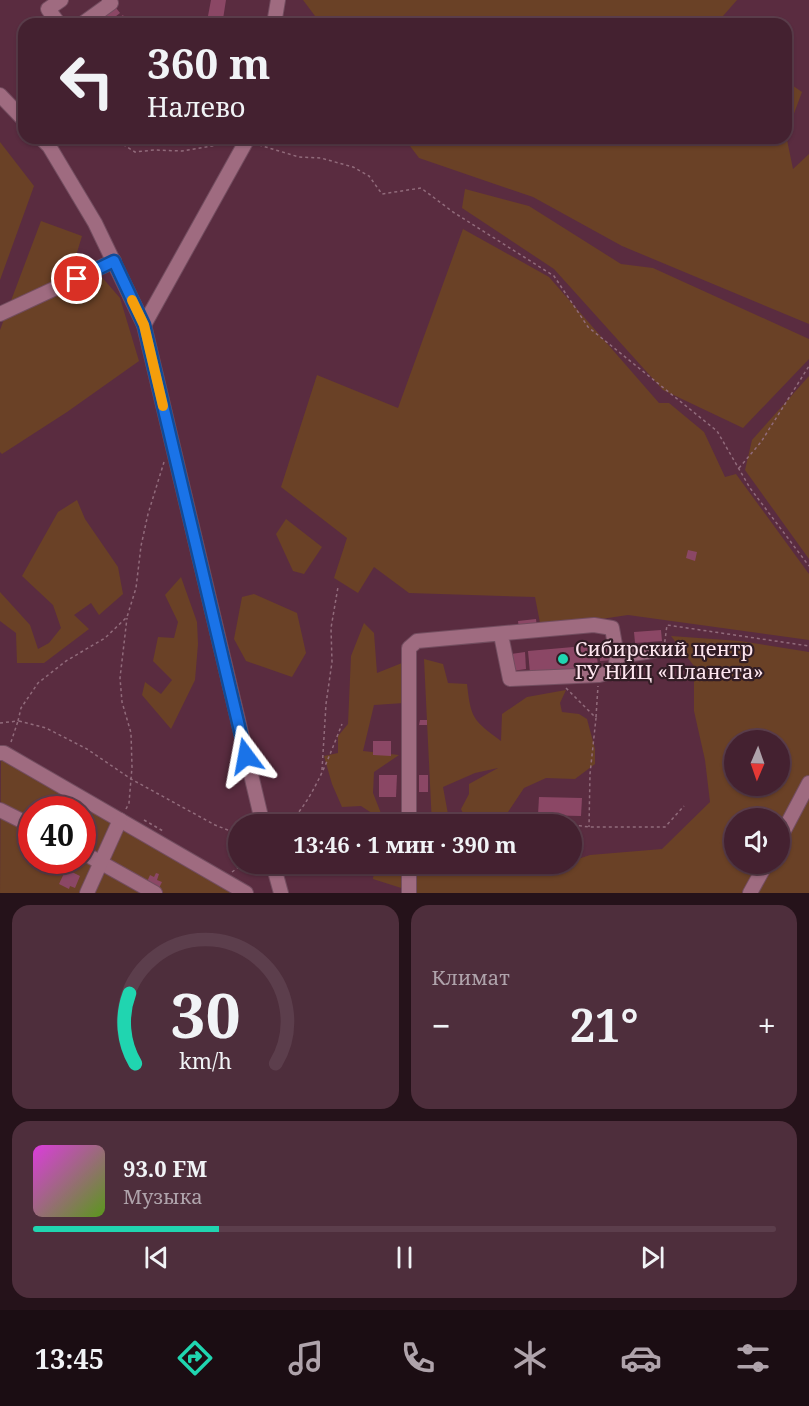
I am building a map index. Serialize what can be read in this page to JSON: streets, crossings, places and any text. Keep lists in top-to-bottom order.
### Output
{
  "places": ["Сибирский центр ГУ НИЦ «Планета»"],
  "north": "bottom",
  "page": {
    "turn": ["360 m", "Налево"],
    "limit": "40",
    "trip": "13:46 · 1 мин · 390 m",
    "tile": "Климат",
    "heat": ["−", "21°", "+"],
    "song": ["93.0 FM", "Музыка"],
    "tabs": "13:45",
    "gauge": ["30", "km/h"]
  }
}
